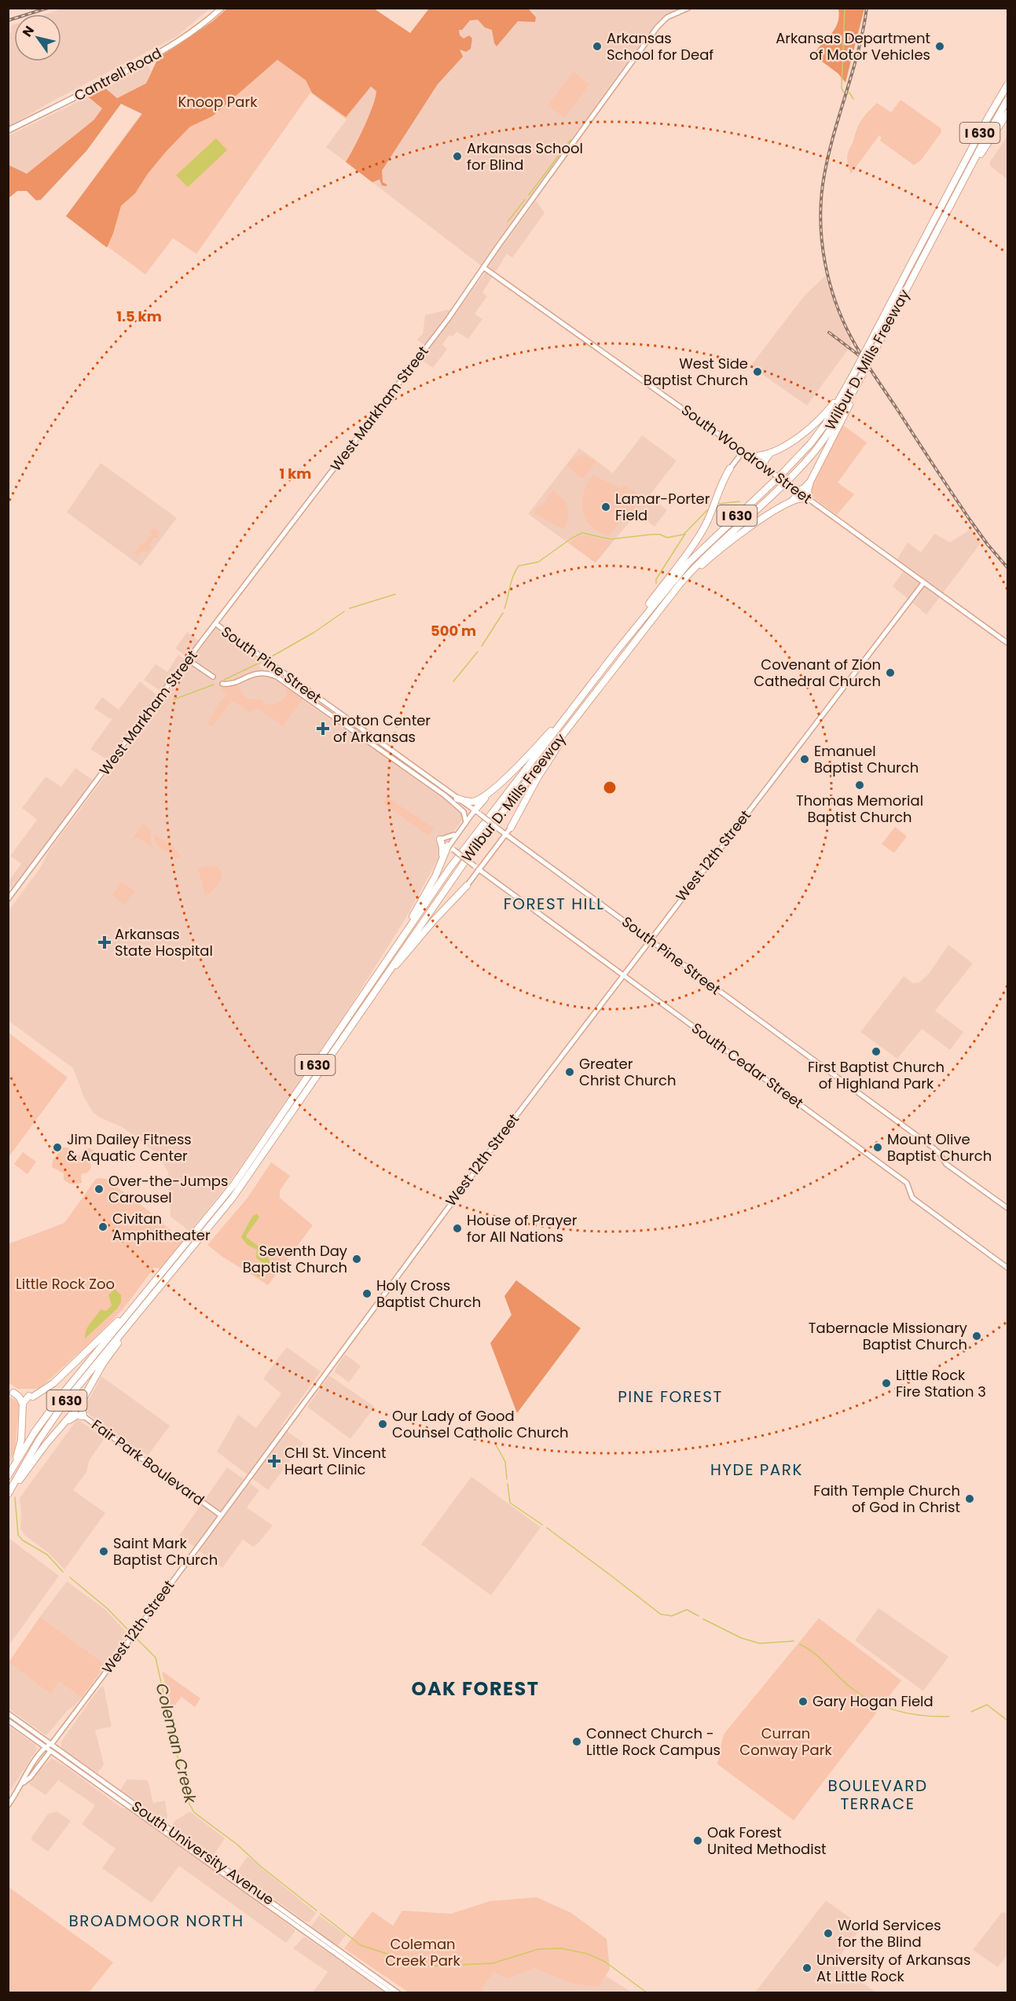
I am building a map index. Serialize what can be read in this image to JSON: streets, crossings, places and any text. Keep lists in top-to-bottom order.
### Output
{
  "streets": {
    "highway": ["I 630", "Wilbur D. Mills Freeway"],
    "main road": [
      "Cantrell Road",
      "West Markham Street",
      "South Woodrow Street",
      "South Pine Street",
      "West 12th Street",
      "South Cedar Street",
      "Fair Park Boulevard",
      "South University Avenue"
    ]
  },
  "crossings": [
    ["West Markham Street", "South Woodrow Street"],
    ["West Markham Street", "South Pine Street"],
    ["South Woodrow Street", "West 12th Street"],
    ["South Pine Street", "West 12th Street"],
    ["West 12th Street", "South Cedar Street"],
    ["West 12th Street", "Fair Park Boulevard"],
    ["West 12th Street", "South University Avenue"]
  ],
  "districts": [
    "FOREST HILL",
    "PINE FOREST",
    "HYDE PARK",
    "OAK FOREST",
    "BOULEVARD TERRACE",
    "BROADMOOR NORTH"
  ],
  "water": ["Coleman Creek"],
  "parks": [
    "Knoop Park",
    "Little Rock Zoo",
    "Curran Conway Park",
    "Coleman Creek Park"
  ],
  "places": {
    "other": [
      "Arkansas School for Deaf",
      "Arkansas Department of Motor Vehicles",
      "Arkansas School for Blind",
      "West Side Baptist Church",
      "Lamar-Porter Field",
      "Covenant of Zion Cathedral Church",
      "Emanuel Baptist Church",
      "Thomas Memorial Baptist Church",
      "First Baptist Church of Highland Park",
      "Greater Christ Church",
      "Jim Dailey Fitness & Aquatic Center",
      "Mount Olive Baptist Church",
      "Over-the-Jumps Carousel",
      "Civitan Amphitheater",
      "House of Prayer for All Nations",
      "Seventh Day Baptist Church",
      "Holy Cross Baptist Church",
      "Tabernacle Missionary Baptist Church",
      "Little Rock Fire Station 3",
      "Our Lady of Good Counsel Catholic Church",
      "Faith Temple Church of God in Christ",
      "Saint Mark Baptist Church",
      "Gary Hogan Field",
      "Connect Church - Little Rock Campus",
      "Oak Forest United Methodist",
      "World Services for the Blind",
      "University of Arkansas At Little Rock"
    ],
    "health": ["Proton Center of Arkansas", "Arkansas State Hospital", "CHI St. Vincent Heart Clinic"]
  },
  "north": "top left",
  "rings": ["1.5 km", "1 km", "500 m"]
}
